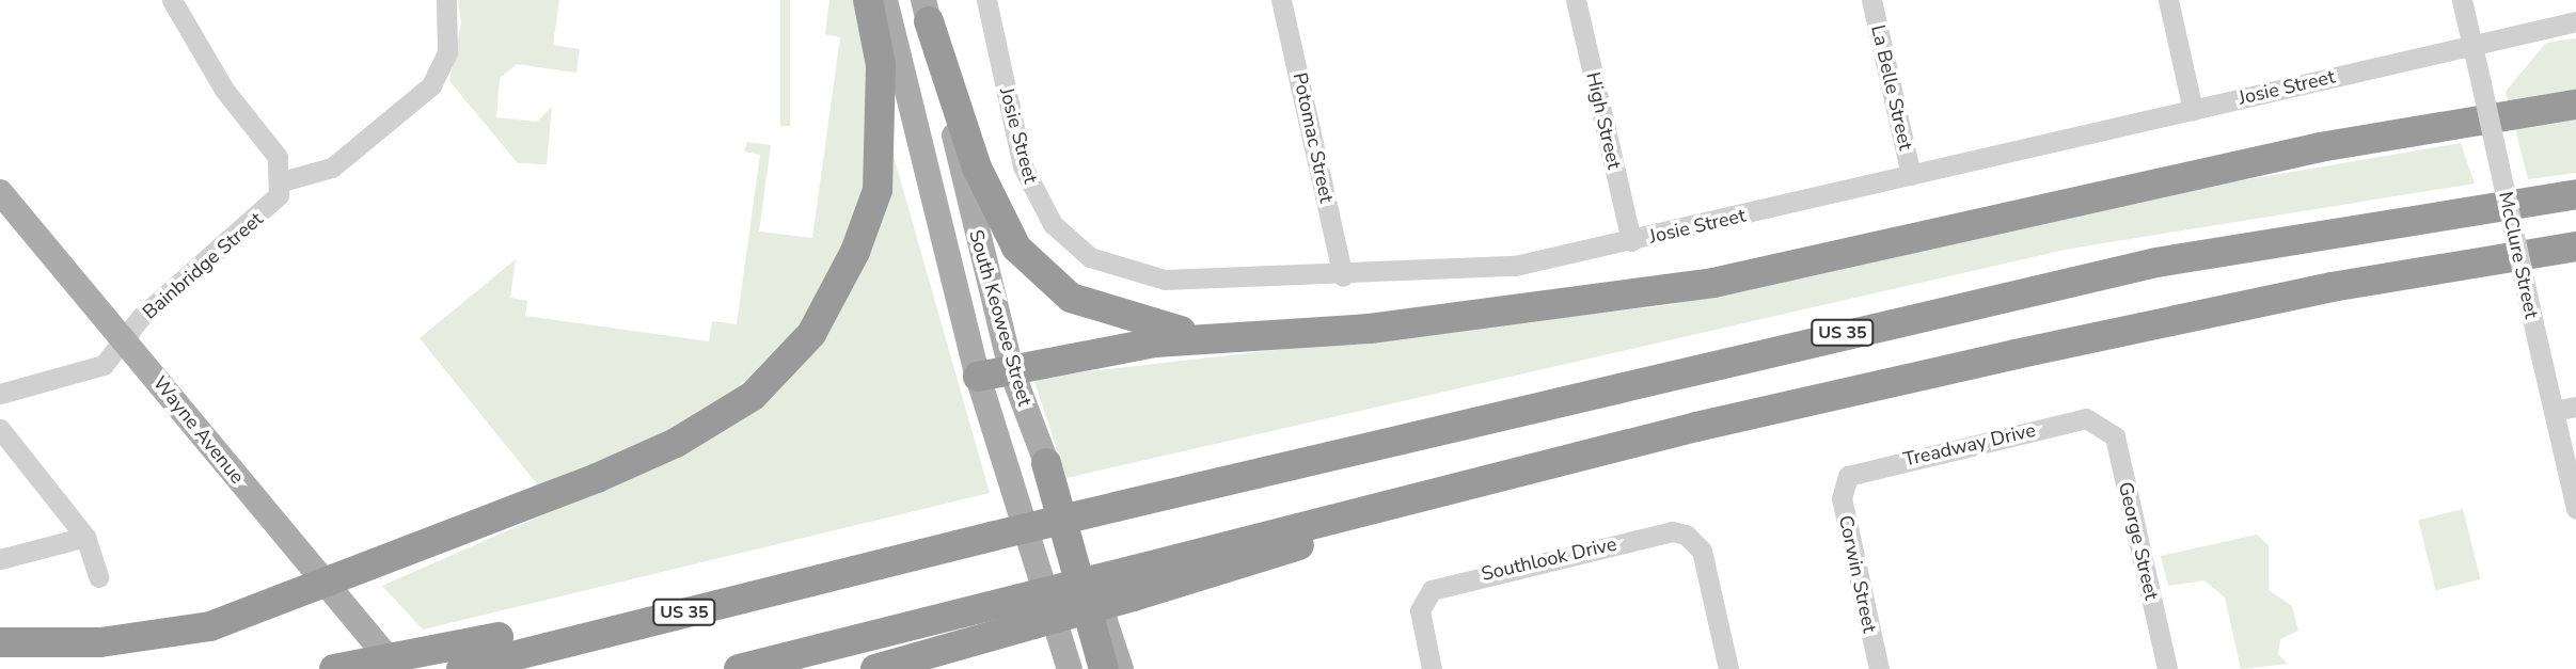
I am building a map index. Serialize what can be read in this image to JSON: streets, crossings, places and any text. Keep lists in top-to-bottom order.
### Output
{
  "streets": {
    "highway": ["US 35"],
    "main road": ["South Keowee Street", "Wayne Avenue"],
    "street": [
      "La Belle Street",
      "Josie Street",
      "High Street",
      "Potomac Street",
      "McClure Street",
      "Bainbridge Street",
      "Treadway Drive",
      "George Street",
      "Southlook Drive",
      "Corwin Street"
    ]
  },
  "crossings": [
    ["La Belle Street", "Josie Street"],
    ["Josie Street", "High Street"],
    ["Josie Street", "Potomac Street"],
    ["Josie Street", "McClure Street"],
    ["Bainbridge Street", "Wayne Avenue"],
    ["Treadway Drive", "George Street"],
    ["Treadway Drive", "Corwin Street"]
  ]
}
